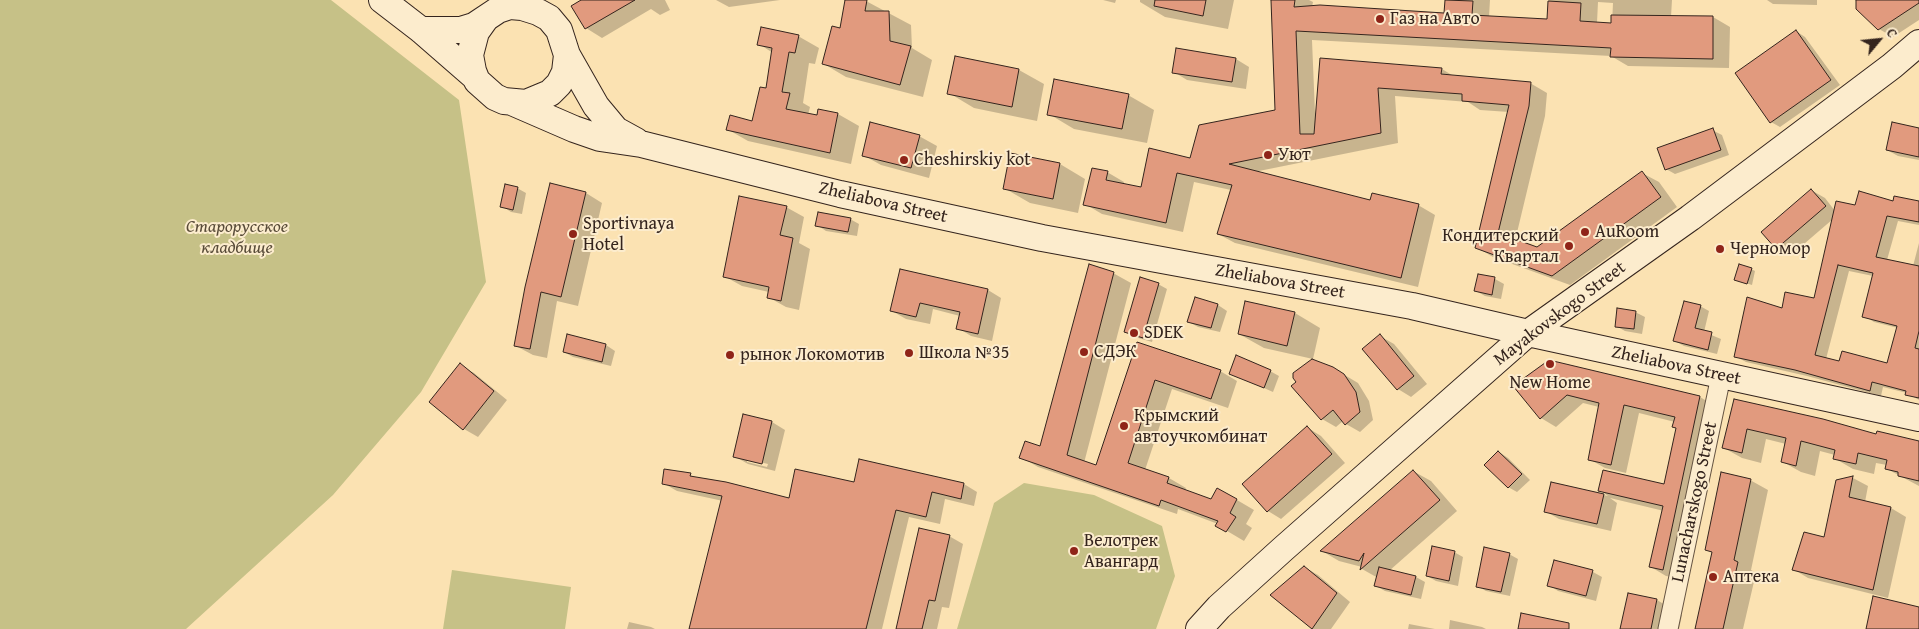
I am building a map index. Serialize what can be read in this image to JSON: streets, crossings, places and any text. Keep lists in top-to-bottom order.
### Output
{
  "streets": {
    "main road": ["Zheliabova Street", "Mayakovskogo Street"],
    "street": ["Lunacharskogo Street"]
  },
  "crossings": [
    ["Zheliabova Street", "Mayakovskogo Street"],
    ["Zheliabova Street", "Lunacharskogo Street"]
  ],
  "parks": ["Старорусское кладбище"],
  "places": [
    "Газ на Авто",
    "Уют",
    "Cheshirskiy kot",
    "AuRoom",
    "Sportivnaya Hotel",
    "Кондитерский Квартал",
    "Черномор",
    "SDEK",
    "СДЭК",
    "Школа №35",
    "рынок Локомотив",
    "New Home",
    "Крымский автоучкомбинат",
    "Велотрек Авангард",
    "Аптека"
  ],
  "north": "top right"
}
